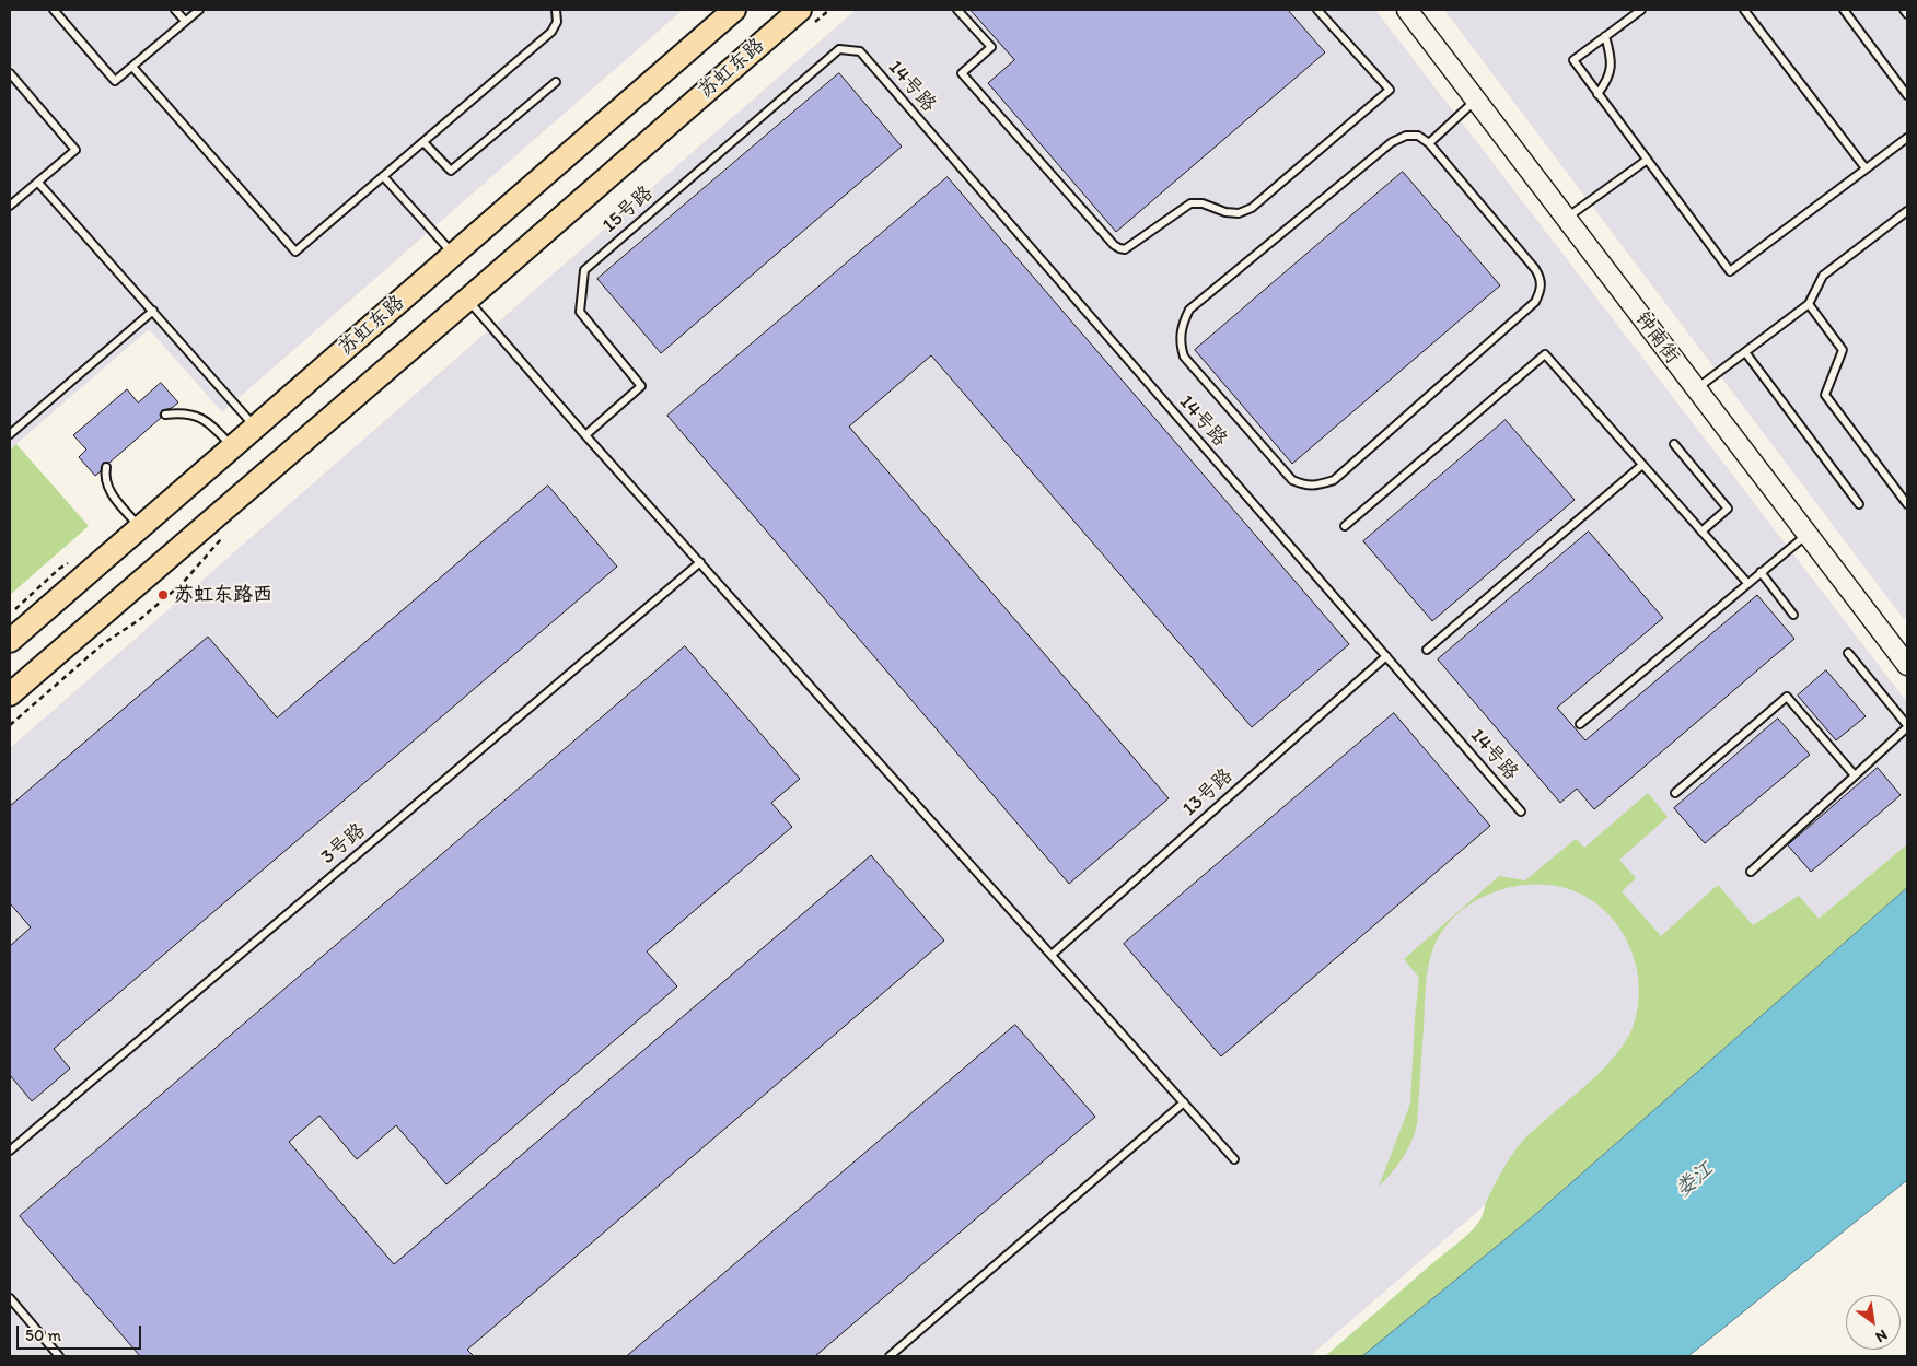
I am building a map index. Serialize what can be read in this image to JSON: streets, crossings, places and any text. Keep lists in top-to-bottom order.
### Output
{
  "streets": {
    "main road": ["苏虹东路"],
    "street": ["钟南街"],
    "lane": [
      "14号路",
      "15号路",
      "13号路",
      "3号路"
    ]
  },
  "crossings": [
    ["14号路", "15号路"],
    ["14号路", "13号路"]
  ],
  "water": ["娄江"],
  "places": ["苏虹东路西"],
  "scale_bar": "50 m",
  "north": "bottom right"
}
